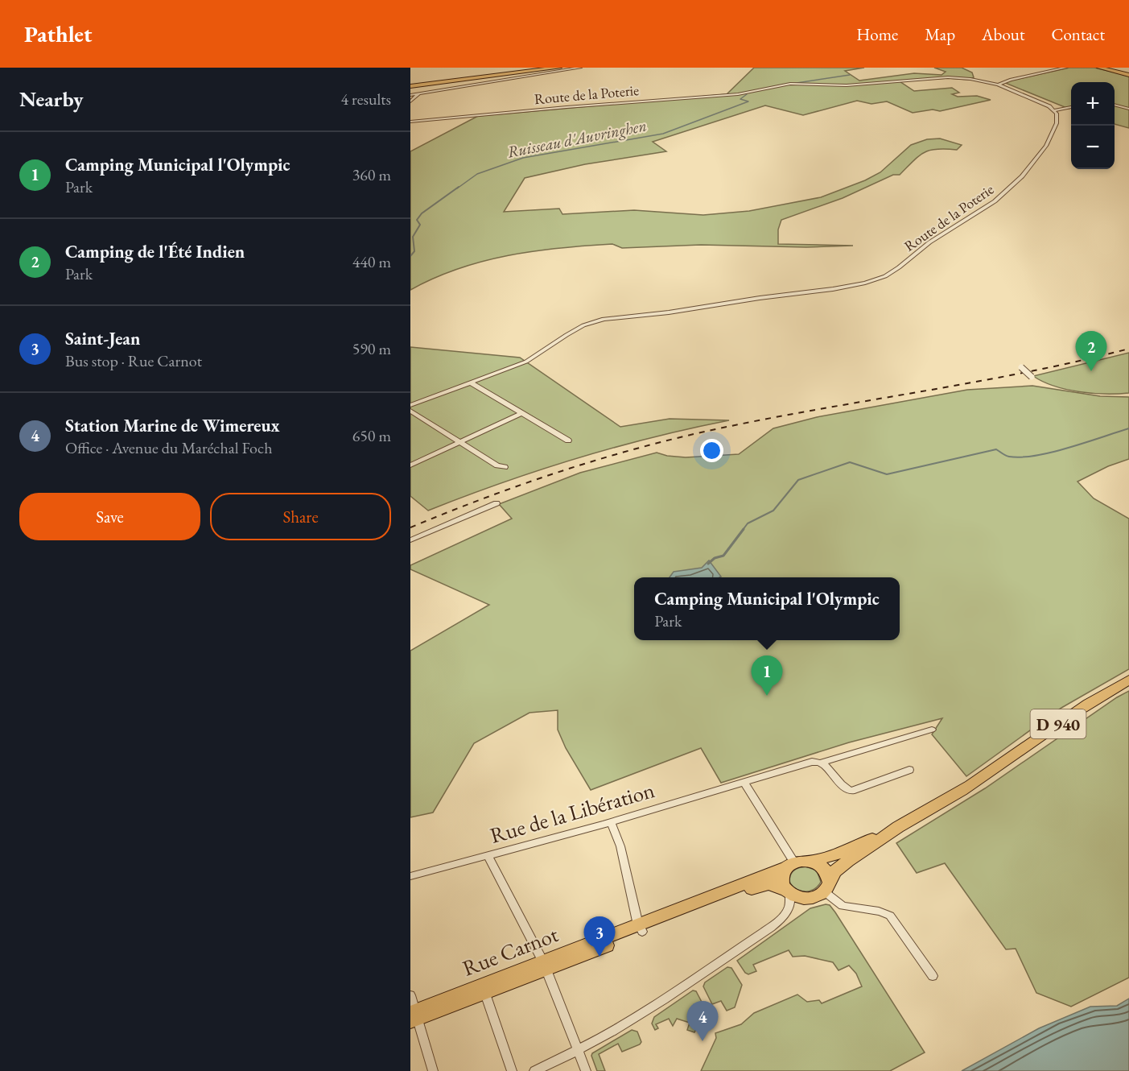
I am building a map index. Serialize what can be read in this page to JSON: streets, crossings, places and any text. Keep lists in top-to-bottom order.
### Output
{
  "streets": {
    "main road": ["D 940", "Rue Carnot"],
    "street": ["Route de la Poterie", "Rue de la Libération"]
  },
  "crossings": [
    ["D 940", "Rue Carnot"]
  ],
  "water": ["Ruisseau d'Auvringhen"],
  "page": {
    "header": "Pathlet",
    "nav": [
      "Home",
      "Map",
      "About",
      "Contact"
    ],
    "heading": ["Nearby", "4 results"],
    "map_buttons": ["+", "−"],
    "list": [
      {
        "mark": "1",
        "name": "Camping Municipal l'Olympic",
        "note": "Park",
        "value": "360 m"
      },
      {
        "mark": "2",
        "name": "Camping de l'Été Indien",
        "note": "Park",
        "value": "440 m"
      },
      {
        "mark": "3",
        "name": "Saint-Jean",
        "note": "Bus stop · Rue Carnot",
        "value": "590 m"
      },
      {
        "mark": "4",
        "name": "Station Marine de Wimereux",
        "note": "Office · Avenue du Maréchal Foch",
        "value": "650 m"
      }
    ],
    "pins": [
      "2",
      "1",
      "3",
      "4"
    ],
    "buttons": ["Save", "Share"],
    "popup": ["Camping Municipal l'Olympic", "Park"]
  }
}
